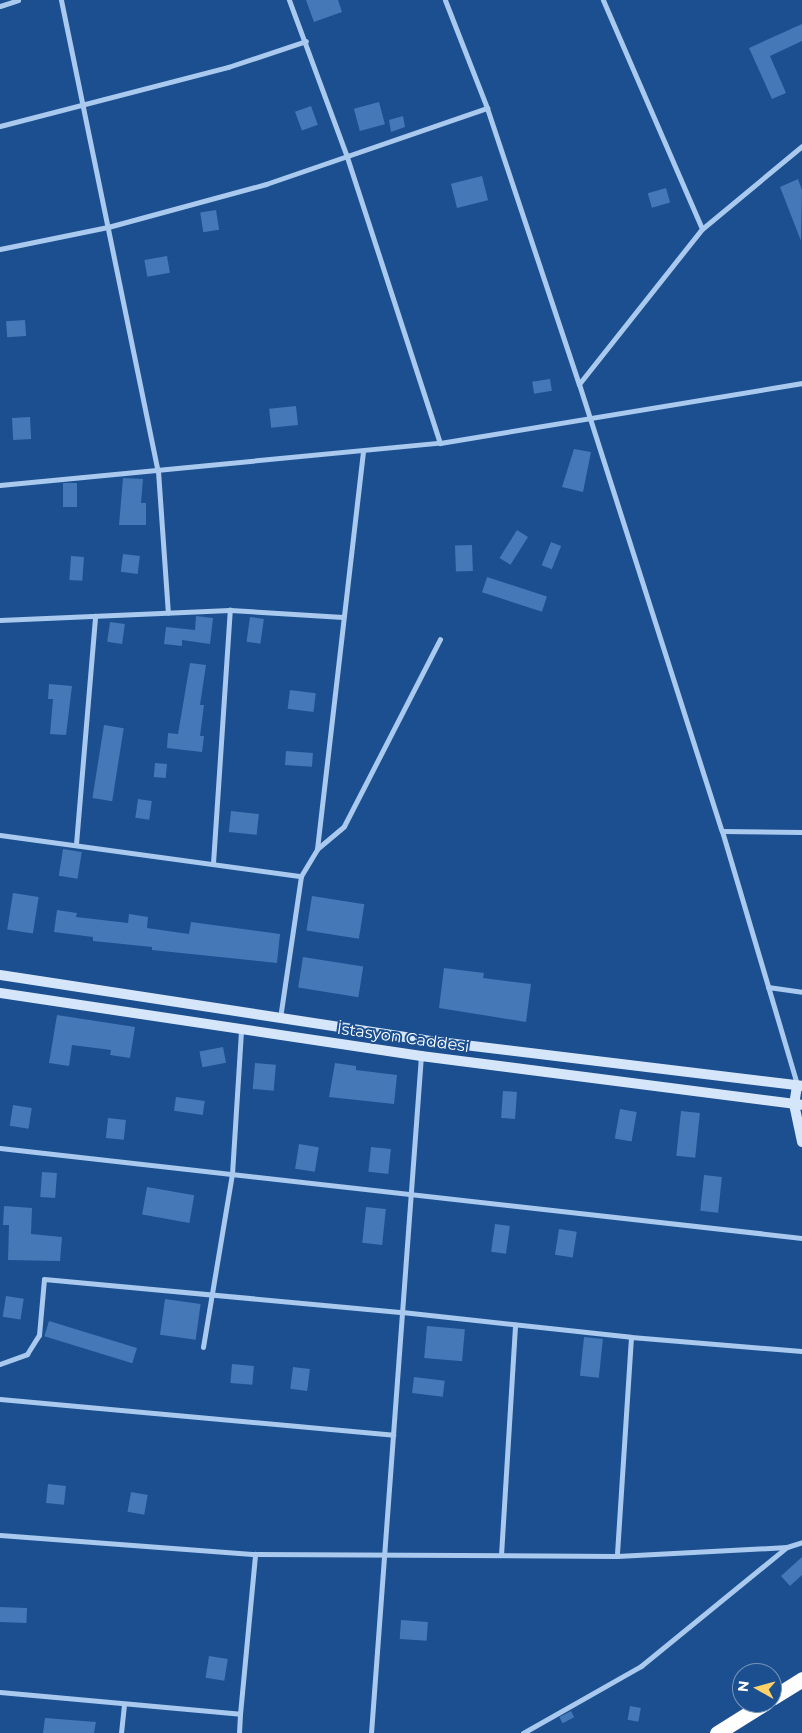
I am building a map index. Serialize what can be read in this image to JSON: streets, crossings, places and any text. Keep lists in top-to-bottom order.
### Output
{
  "streets": {
    "main road": ["İstasyon Caddesi"]
  },
  "north": "left"
}
